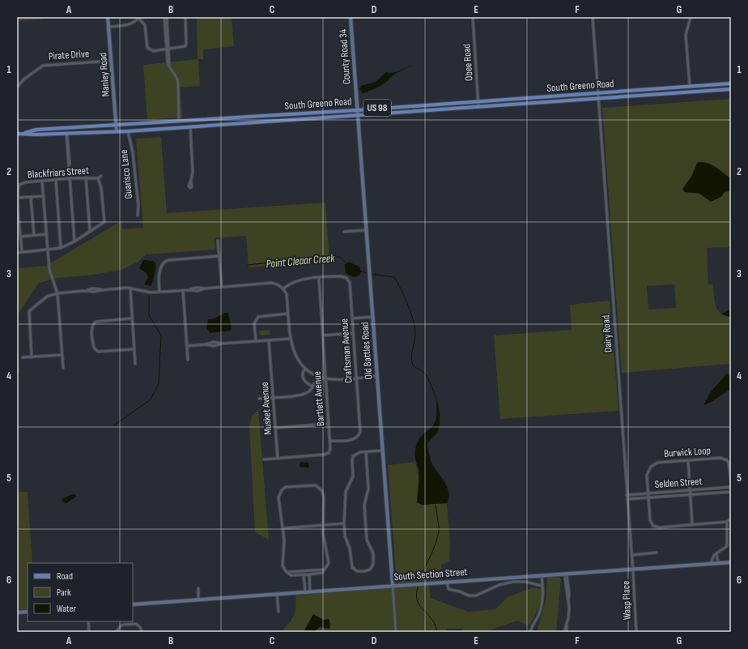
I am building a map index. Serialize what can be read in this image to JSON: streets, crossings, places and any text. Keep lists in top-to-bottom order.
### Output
{
  "streets": {
    "main road": ["South Greeno Road", "US 98"],
    "street": [
      "Pirate Drive",
      "County Road 34",
      "Obee Road",
      "Manley Road",
      "Blackfriars Street",
      "Guarisco Lane",
      "Dairy Road",
      "Craftsman Avenue",
      "Old Battles Road",
      "Bartlett Avenue",
      "Musket Avenue",
      "Burwick Loop",
      "Selden Street",
      "South Section Street",
      "Wasp Place"
    ]
  },
  "crossings": [
    ["Pirate Drive", "Manley Road"],
    ["County Road 34", "South Greeno Road"],
    ["County Road 34", "Old Battles Road"],
    ["Obee Road", "South Greeno Road"],
    ["Manley Road", "South Greeno Road"],
    ["South Greeno Road", "Guarisco Lane"],
    ["South Greeno Road", "Dairy Road"],
    ["South Greeno Road", "Old Battles Road"],
    ["Dairy Road", "Selden Street"],
    ["Dairy Road", "South Section Street"],
    ["Dairy Road", "Wasp Place"],
    ["Craftsman Avenue", "Bartlett Avenue"],
    ["Old Battles Road", "South Section Street"],
    ["Bartlett Avenue", "Musket Avenue"],
    ["Burwick Loop", "Selden Street"],
    ["South Section Street", "Wasp Place"]
  ],
  "water": ["Point Cleaar Creek"],
  "legend": ["Road", "Park", "Water"],
  "grid": {
    "columns": [
      "A",
      "B",
      "C",
      "D",
      "E",
      "F",
      "G"
    ],
    "rows": [
      "1",
      "2",
      "3",
      "4",
      "5",
      "6"
    ]
  }
}
